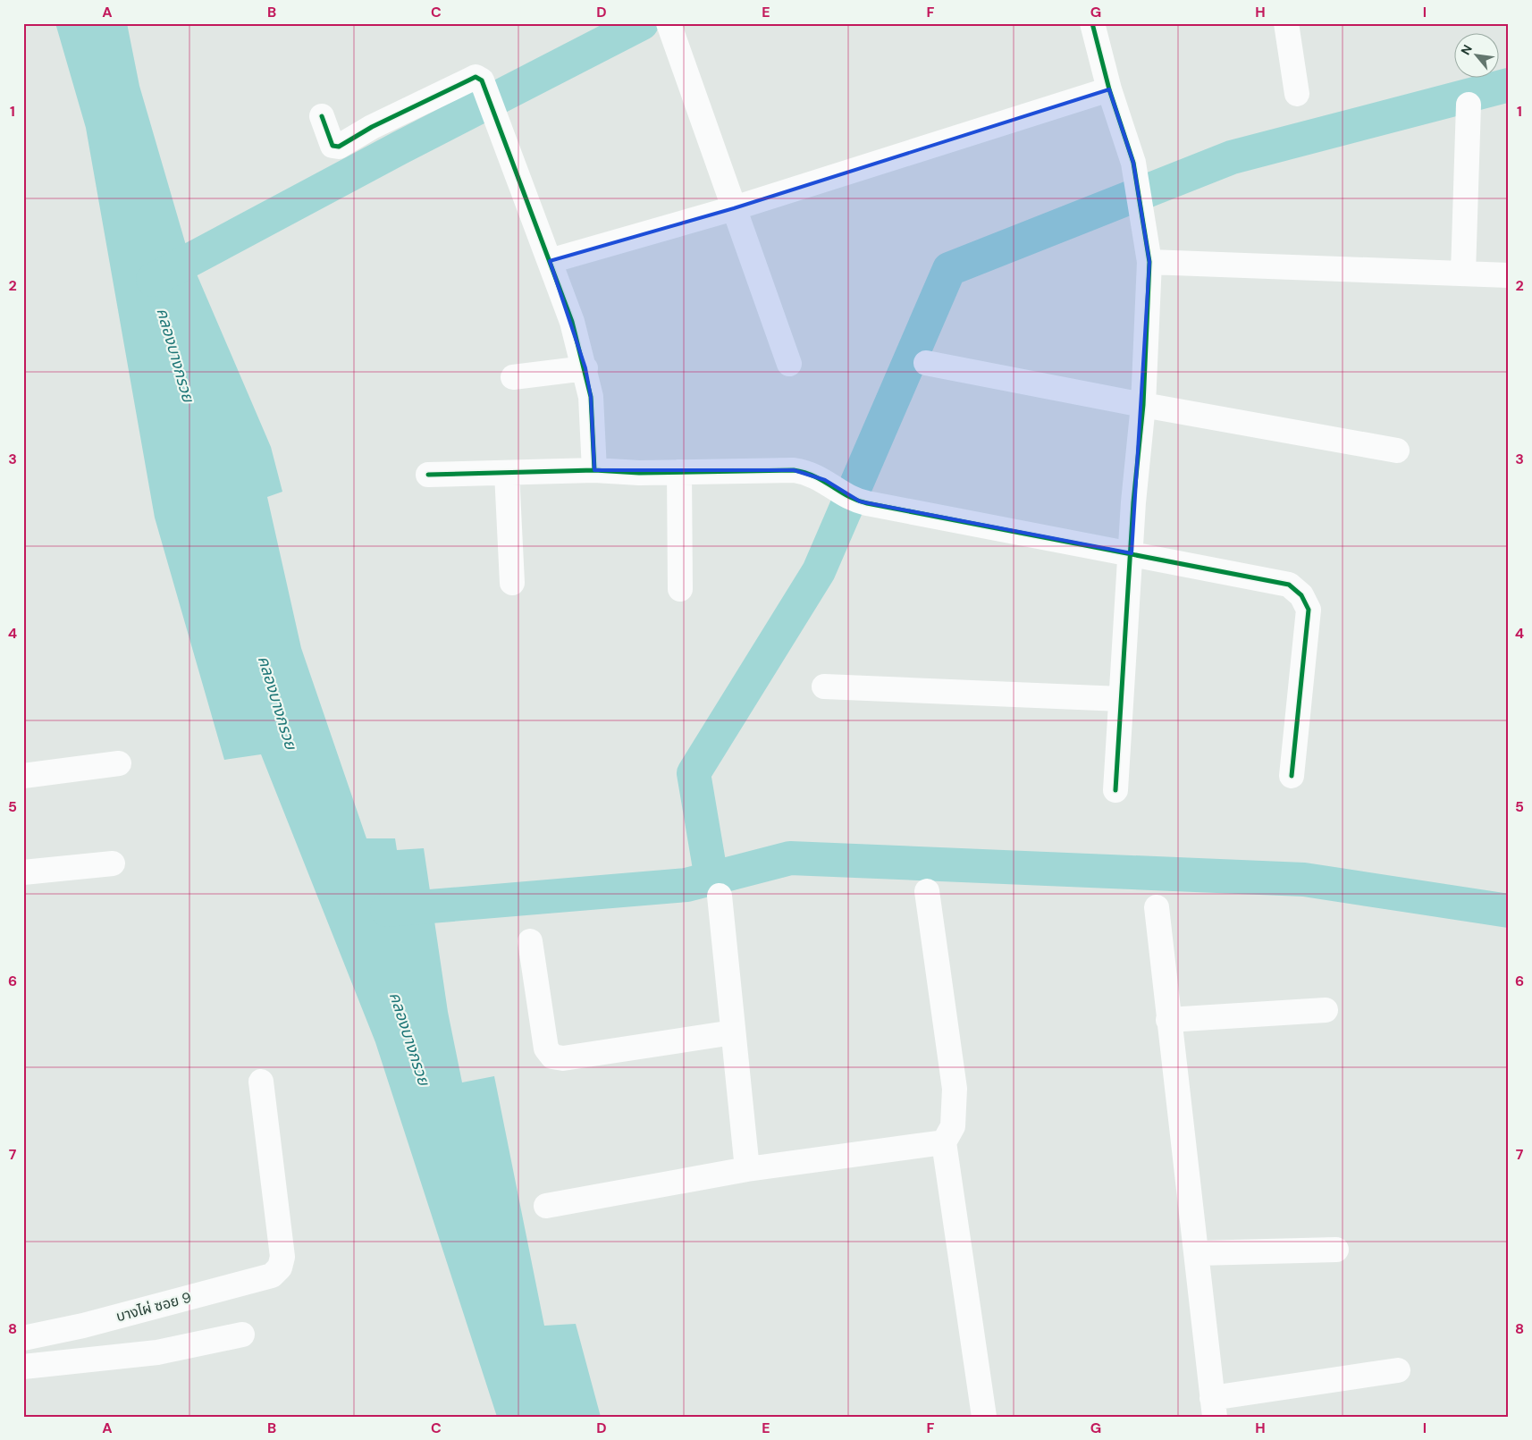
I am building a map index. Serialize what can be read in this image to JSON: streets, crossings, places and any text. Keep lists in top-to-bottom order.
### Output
{
  "streets": {
    "street": ["บางไผ่ ซอย 9"]
  },
  "water": ["คลองบางกรวย"],
  "north": "top left",
  "grid": {
    "columns": [
      "A",
      "B",
      "C",
      "D",
      "E",
      "F",
      "G",
      "H",
      "I"
    ],
    "rows": [
      "1",
      "2",
      "3",
      "4",
      "5",
      "6",
      "7",
      "8"
    ]
  }
}
